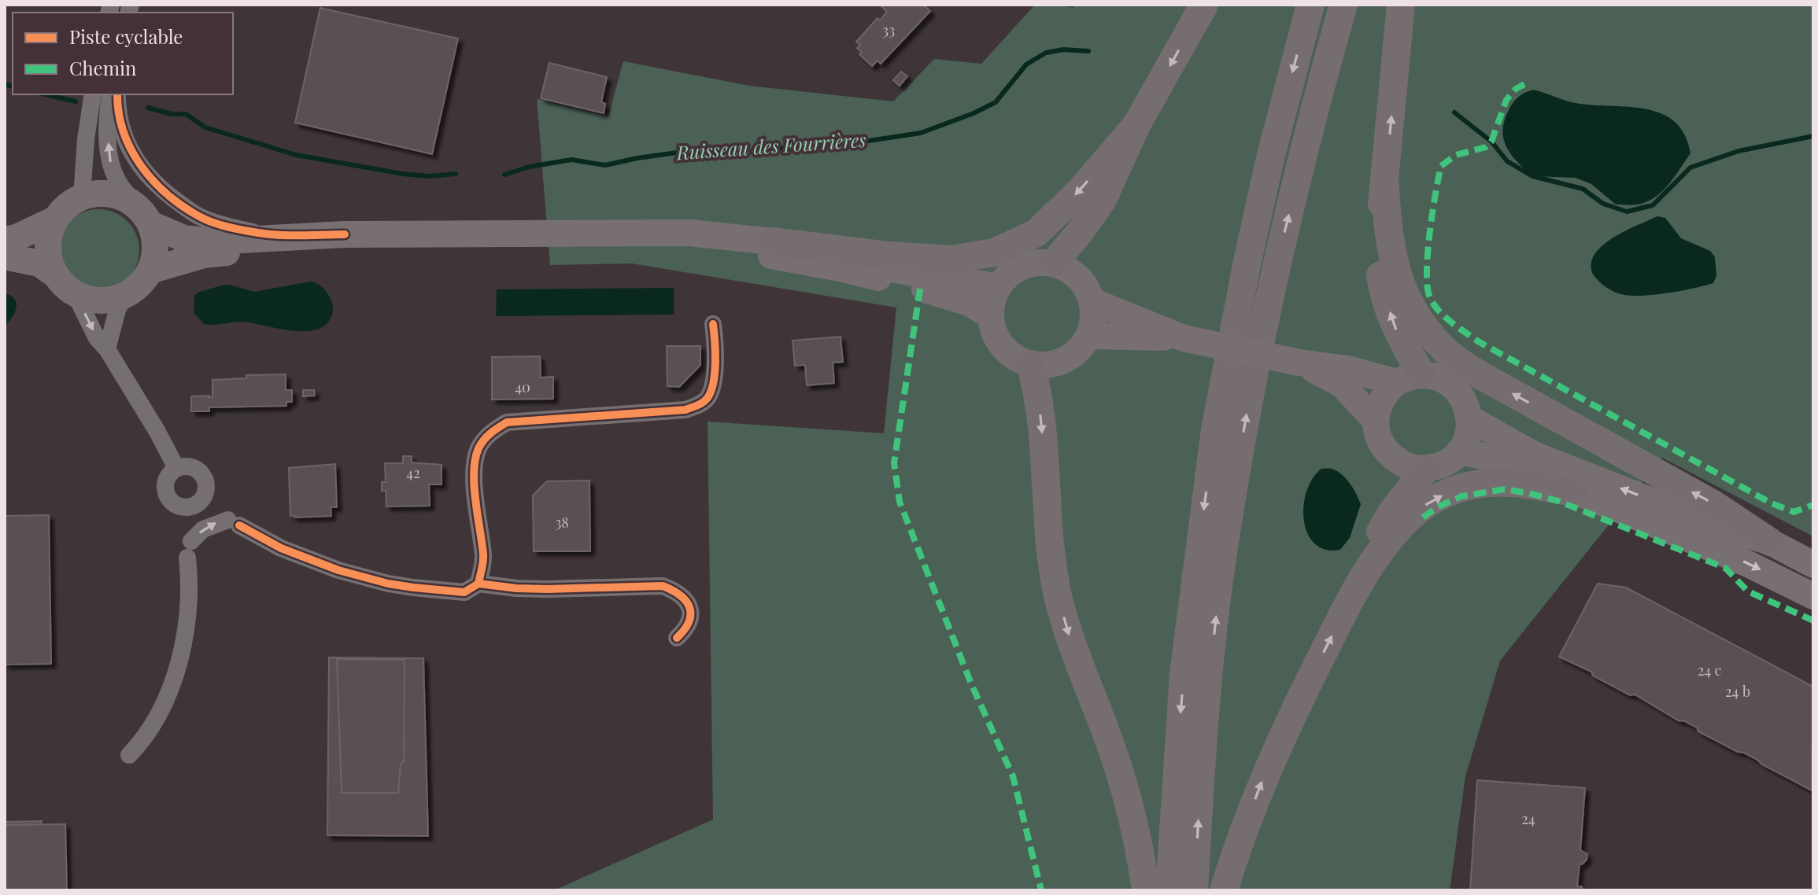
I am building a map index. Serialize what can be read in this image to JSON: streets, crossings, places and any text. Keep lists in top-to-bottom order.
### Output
{
  "water": ["Ruisseau des Fourrières"],
  "house_numbers": [
    "33",
    "40",
    "42",
    "38",
    "24 c",
    "24 b",
    "24"
  ],
  "legend": ["Piste cyclable", "Chemin"]
}
